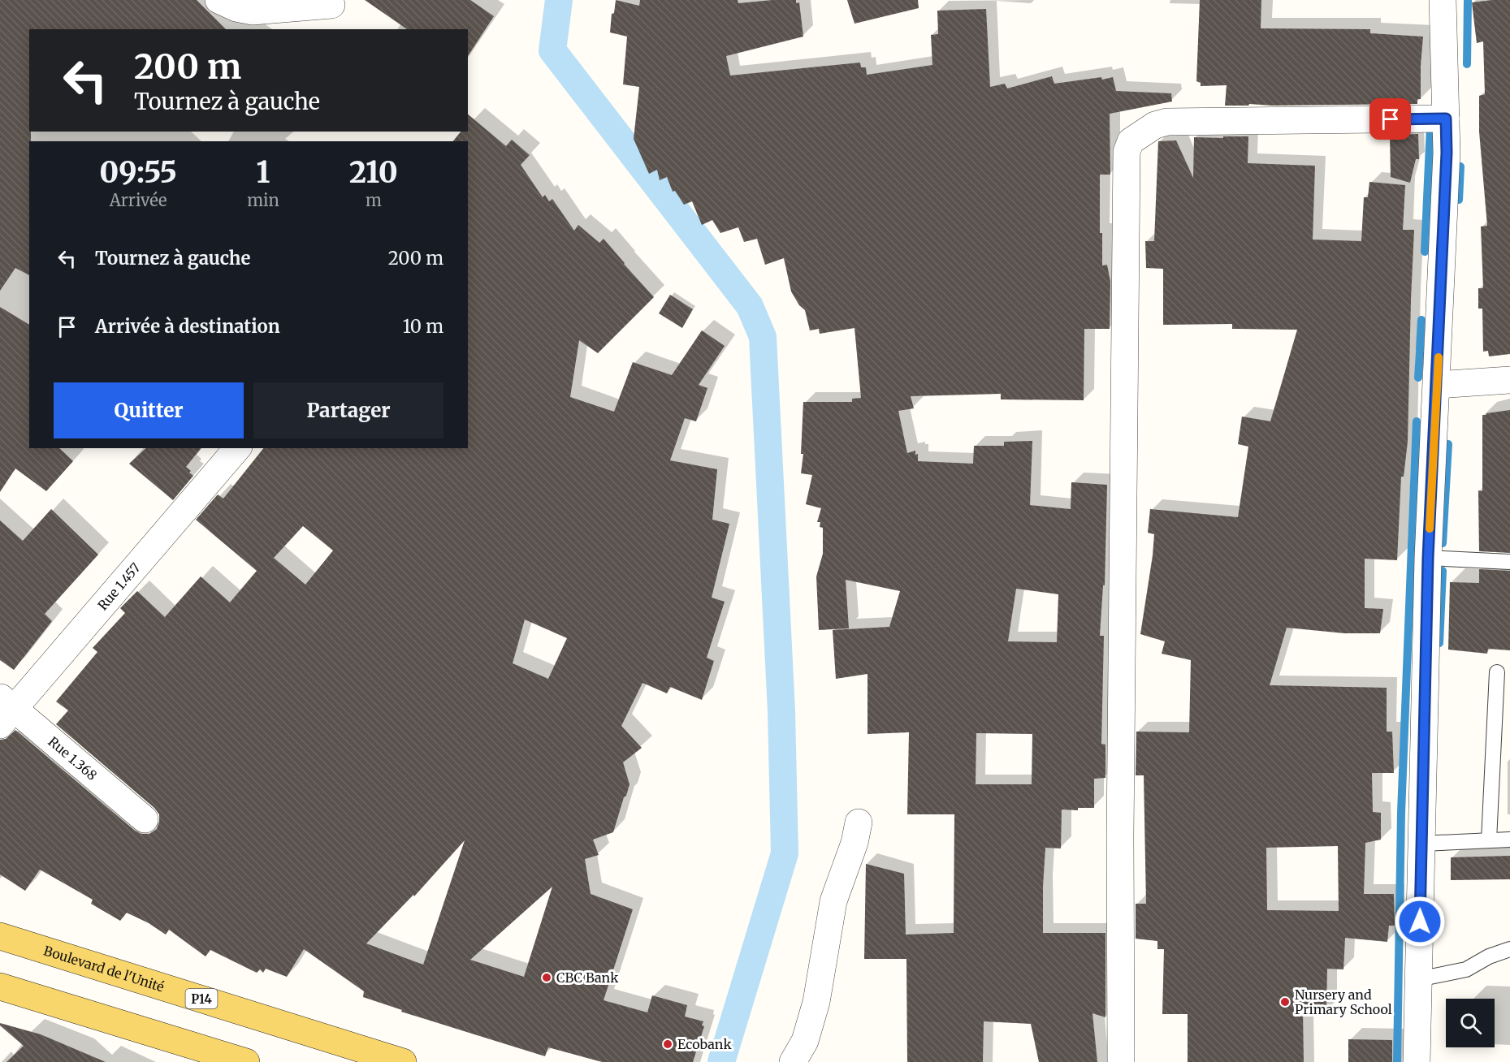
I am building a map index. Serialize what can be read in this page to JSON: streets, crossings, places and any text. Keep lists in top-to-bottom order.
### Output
{
  "streets": {
    "main road": ["Boulevard de l'Unité", "P14"],
    "street": ["Rue 1.457", "Rue 1.368"]
  },
  "crossings": [
    ["Rue 1.457", "Rue 1.368"]
  ],
  "places": ["CBC Bank", "Nursery and Primary School", "Ecobank"],
  "page": {
    "turn": ["200 m", "Tournez à gauche"],
    "eta": [
      "09:55",
      "Arrivée",
      "1",
      "min",
      "210",
      "m"
    ],
    "list": [
      {
        "name": "Tournez à gauche",
        "value": "200 m"
      },
      {
        "name": "Arrivée à destination",
        "value": "10 m"
      }
    ],
    "buttons": ["Quitter", "Partager"]
  }
}
